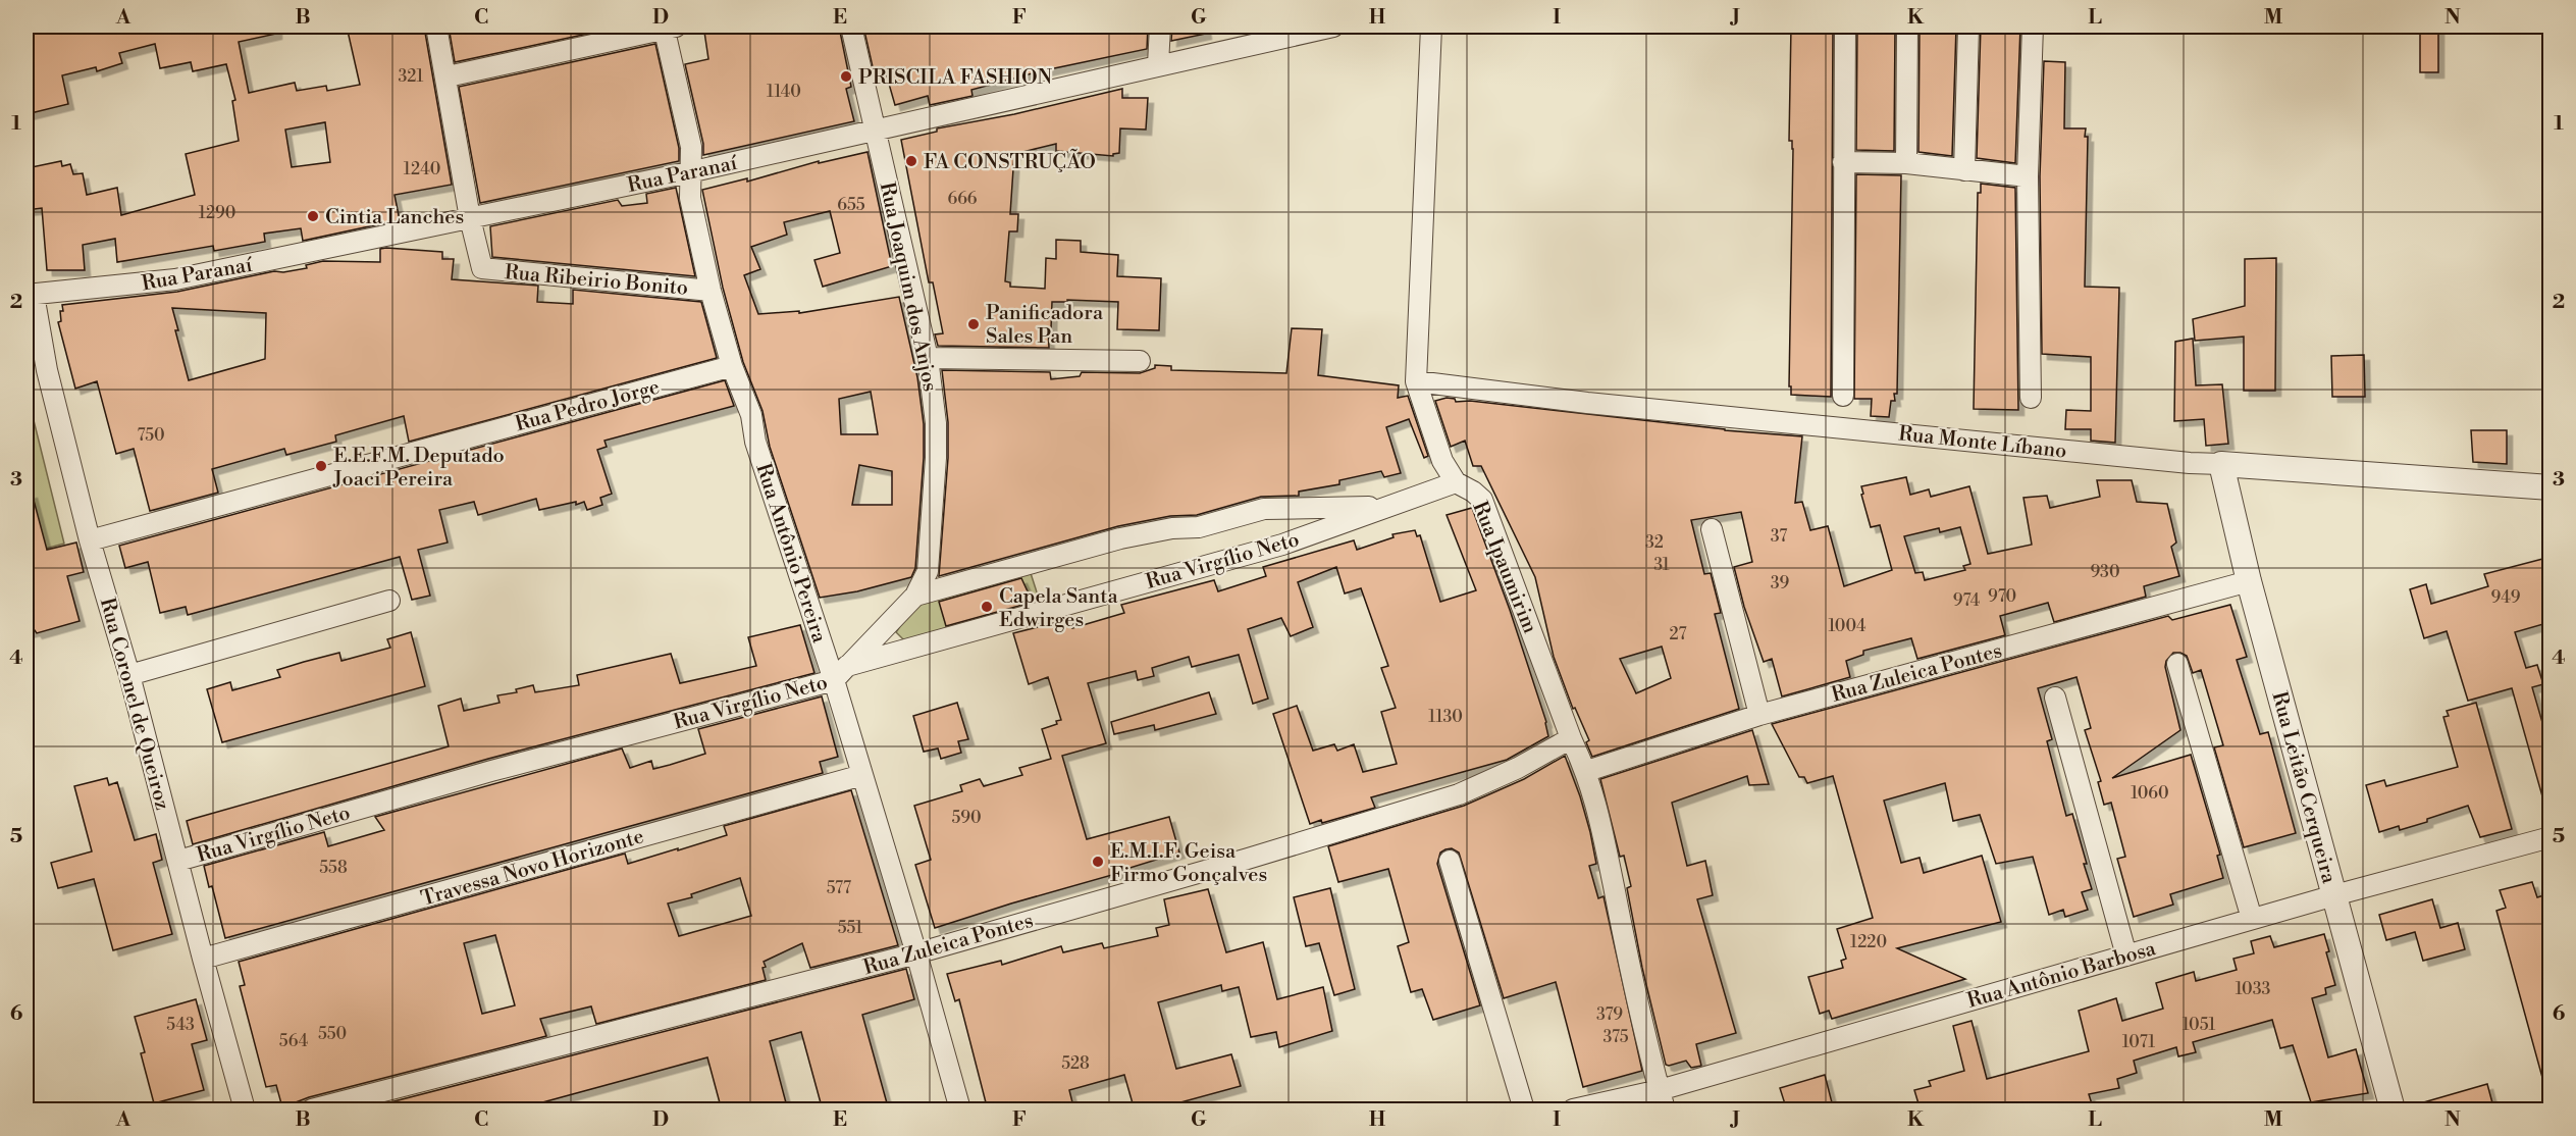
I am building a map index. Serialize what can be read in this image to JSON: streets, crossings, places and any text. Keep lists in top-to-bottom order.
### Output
{
  "streets": {
    "street": [
      "Rua Paranaí",
      "Rua Ribeirio Bonito",
      "Rua Joaquim dos Anjos",
      "Rua Pedro Jorge",
      "Rua Monte Líbano",
      "Rua Antônio Pereira",
      "Rua Virgílio Neto",
      "Rua Ipaumirim",
      "Rua Zuleica Pontes",
      "Rua Coronel de Queiroz",
      "Rua Leitão Cerqueira",
      "Travessa Novo Horizonte",
      "Rua Antônio Barbosa"
    ]
  },
  "crossings": [
    ["Rua Paranaí", "Rua Ribeirio Bonito"],
    ["Rua Paranaí", "Rua Joaquim dos Anjos"],
    ["Rua Paranaí", "Rua Antônio Pereira"],
    ["Rua Paranaí", "Rua Coronel de Queiroz"],
    ["Rua Ribeirio Bonito", "Rua Antônio Pereira"],
    ["Rua Joaquim dos Anjos", "Rua Antônio Pereira"],
    ["Rua Joaquim dos Anjos", "Rua Virgílio Neto"],
    ["Rua Pedro Jorge", "Rua Antônio Pereira"],
    ["Rua Pedro Jorge", "Rua Coronel de Queiroz"],
    ["Rua Monte Líbano", "Rua Ipaumirim"],
    ["Rua Monte Líbano", "Rua Leitão Cerqueira"],
    ["Rua Antônio Pereira", "Rua Virgílio Neto"],
    ["Rua Antônio Pereira", "Rua Zuleica Pontes"],
    ["Rua Antônio Pereira", "Travessa Novo Horizonte"],
    ["Rua Virgílio Neto", "Rua Ipaumirim"],
    ["Rua Virgílio Neto", "Rua Coronel de Queiroz"],
    ["Rua Ipaumirim", "Rua Zuleica Pontes"],
    ["Rua Ipaumirim", "Rua Antônio Barbosa"],
    ["Rua Zuleica Pontes", "Rua Leitão Cerqueira"],
    ["Rua Coronel de Queiroz", "Travessa Novo Horizonte"],
    ["Rua Leitão Cerqueira", "Rua Antônio Barbosa"]
  ],
  "places": [
    "PRISCILA FASHION",
    "FA CONSTRUÇÃO",
    "Cintia Lanches",
    "Panificadora Sales Pan",
    "E.E.F.M. Deputado Joaci Pereira",
    "Capela Santa Edwirges",
    "E.M.I.F. Geisa Firmo Gonçalves"
  ],
  "house_numbers": [
    "321",
    "1140",
    "1240",
    "666",
    "655",
    "1290",
    "750",
    "37",
    "32",
    "31",
    "930",
    "39",
    "970",
    "949",
    "974",
    "1004",
    "27",
    "1130",
    "1060",
    "590",
    "558",
    "577",
    "551",
    "1220",
    "1033",
    "379",
    "543",
    "1051",
    "550",
    "375",
    "564",
    "1071",
    "528"
  ],
  "grid": {
    "columns": [
      "A",
      "B",
      "C",
      "D",
      "E",
      "F",
      "G",
      "H",
      "I",
      "J",
      "K",
      "L",
      "M",
      "N"
    ],
    "rows": [
      "1",
      "2",
      "3",
      "4",
      "5",
      "6"
    ]
  }
}
